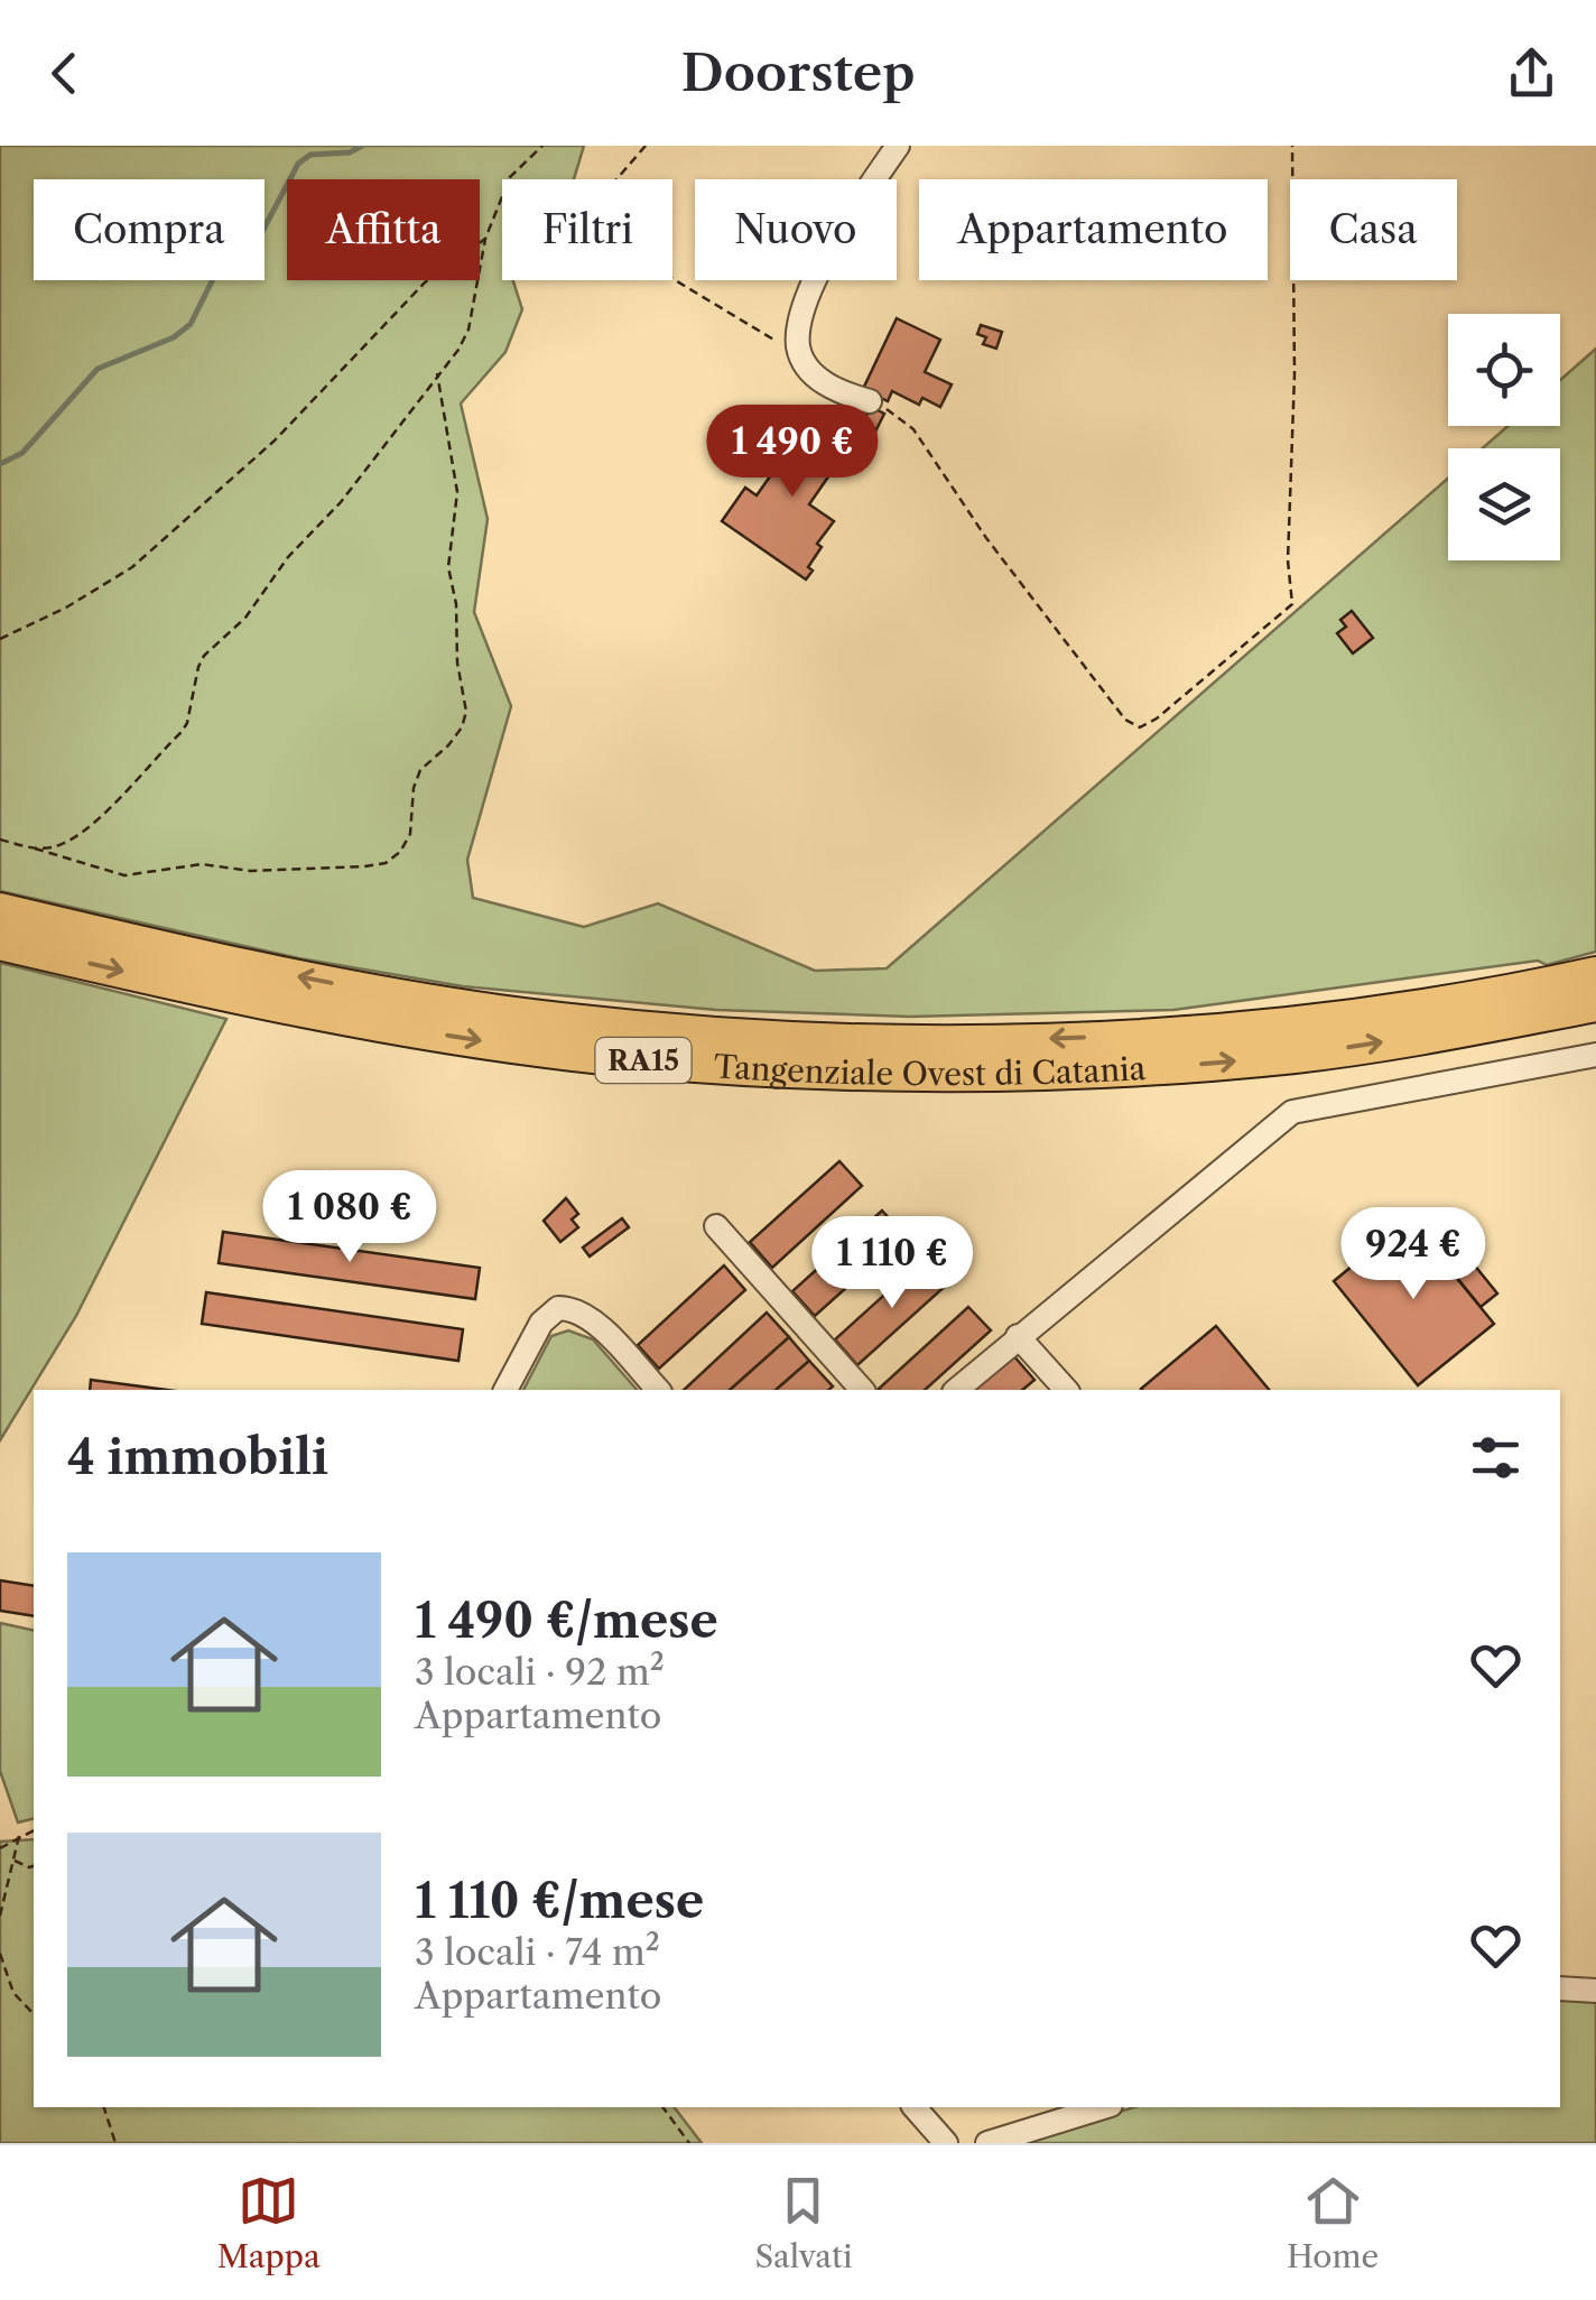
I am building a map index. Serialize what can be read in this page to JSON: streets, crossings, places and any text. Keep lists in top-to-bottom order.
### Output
{
  "streets": {
    "highway": ["RA15", "Tangenziale Ovest di Catania"]
  },
  "page": {
    "header": "Doorstep",
    "chip": [
      "Compra",
      "Affitta",
      "Filtri",
      "Nuovo",
      "Appartamento",
      "Casa"
    ],
    "price": [
      "1 490 €",
      "1 080 €",
      "924 €",
      "1 110 €"
    ],
    "heading": "4 immobili",
    "list": [
      {
        "name": "1 490 €/mese",
        "note": "3 locali · 92 m² · Appartamento"
      },
      {
        "name": "1 110 €/mese",
        "note": "3 locali · 74 m² · Appartamento"
      }
    ],
    "tabs": ["Mappa", "Salvati", "Home"]
  }
}
